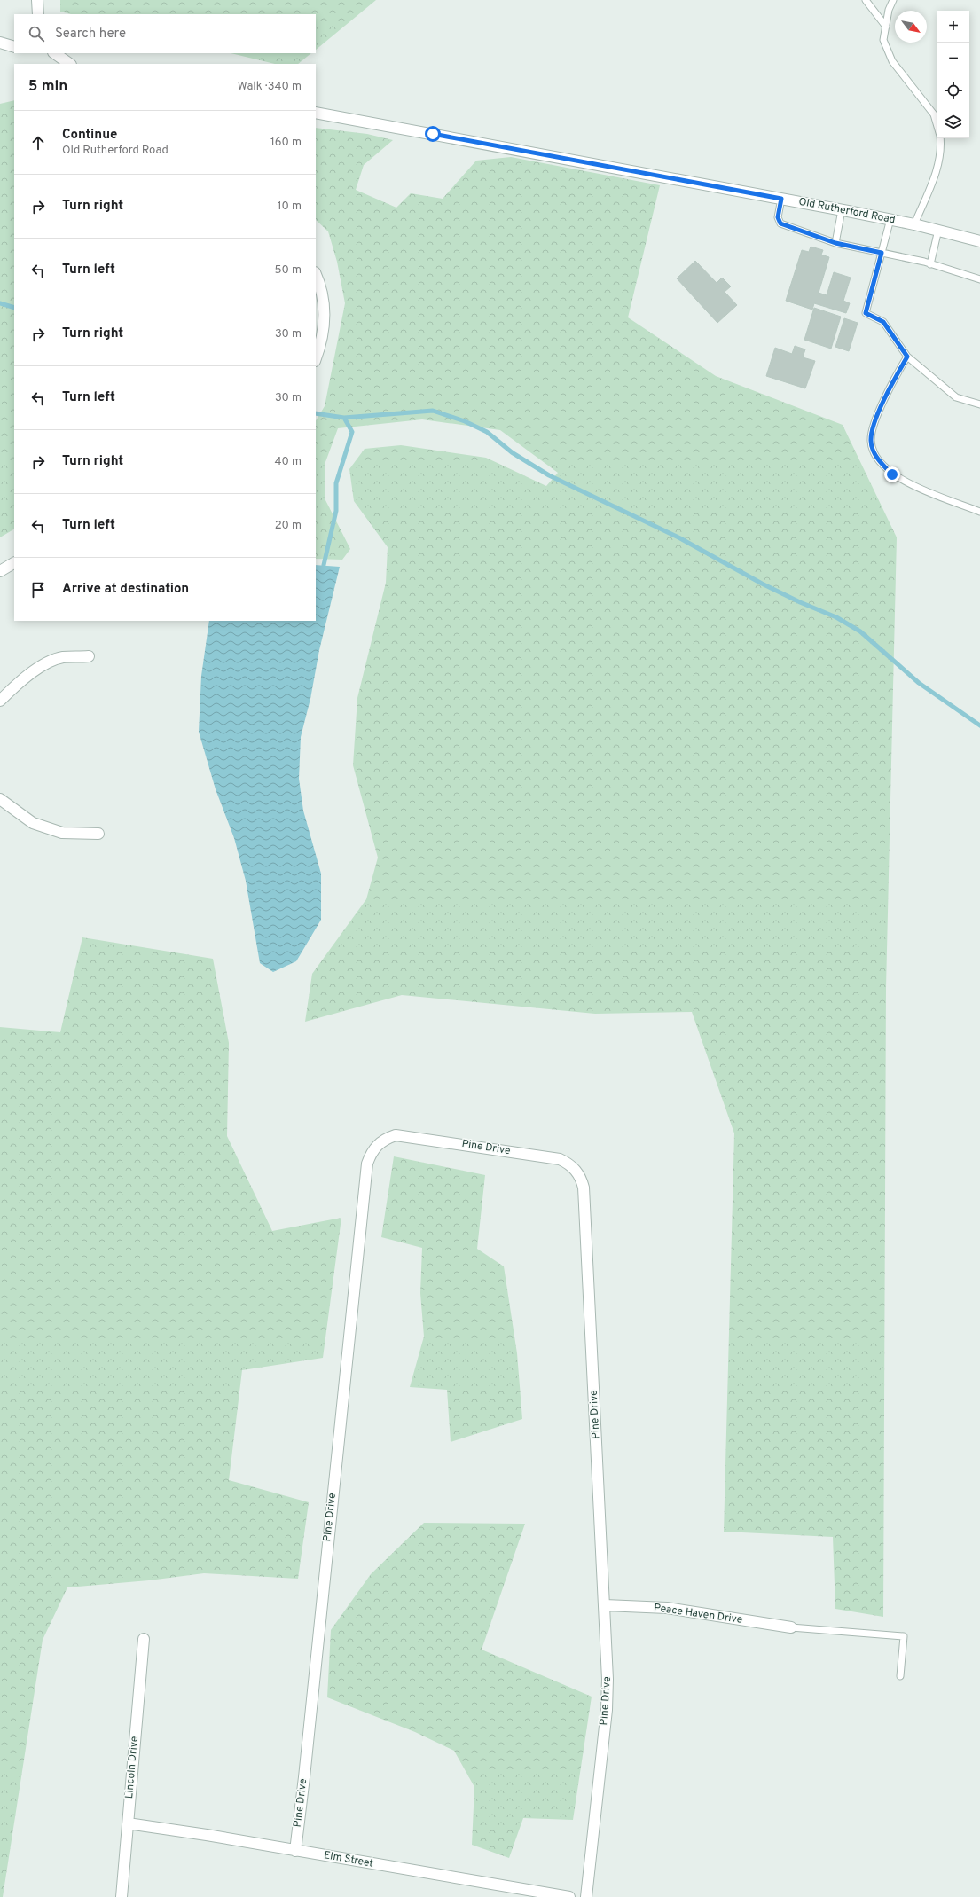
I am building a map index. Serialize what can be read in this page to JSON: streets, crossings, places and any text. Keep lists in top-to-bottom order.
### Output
{
  "streets": {
    "street": [
      "Old Rutherford Road",
      "Pine Drive",
      "Peace Haven Drive",
      "Lincoln Drive",
      "Elm Street"
    ]
  },
  "crossings": [
    ["Pine Drive", "Peace Haven Drive"],
    ["Pine Drive", "Elm Street"],
    ["Lincoln Drive", "Elm Street"]
  ],
  "north": "bottom right",
  "page": {
    "map_buttons": ["+", "−"],
    "search": "Search here",
    "heading": ["5 min", "Walk · 340 m"],
    "list": [
      ["Continue", "Old Rutherford Road", "160 m"],
      ["Turn right", "10 m"],
      ["Turn left", "50 m"],
      ["Turn right", "30 m"],
      ["Turn left", "30 m"],
      ["Turn right", "40 m"],
      ["Turn left", "20 m"],
      "Arrive at destination"
    ]
  }
}
